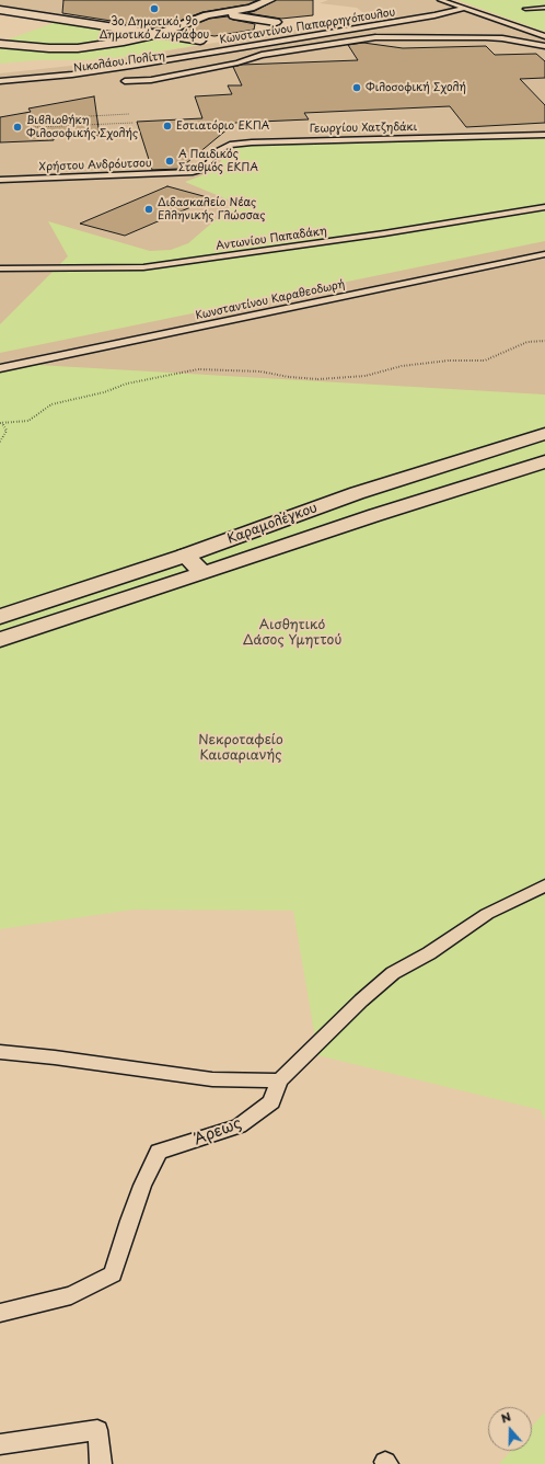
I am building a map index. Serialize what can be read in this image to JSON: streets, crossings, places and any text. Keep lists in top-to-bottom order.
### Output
{
  "streets": {
    "street": ["Καραμολέγκου"],
    "lane": [
      "Κωνσταντίνου Παπαρρηγόπουλου",
      "Νικολάου Πολίτη",
      "Γεωργίου Χατζηδάκι",
      "Χρήστου Ανδρόυτσου",
      "Αντωνίου Παπαδάκη",
      "Κωνσταντίνου Καραθεοδωρή",
      "Άρεως"
    ]
  },
  "crossings": [
    ["Κωνσταντίνου Παπαρρηγόπουλου", "Νικολάου Πολίτη"],
    ["Γεωργίου Χατζηδάκι", "Χρήστου Ανδρόυτσου"]
  ],
  "parks": ["Αισθητικό Δάσος Υμηττού", "Νεκροταφείο Καισαριανής"],
  "places": [
    "3ο Δημοτικό, 9ο Δημοτικό Ζωγράφου",
    "Φιλοσοφική Σχολή",
    "Εστιατόριο ΕΚΠΑ",
    "Βιβλιοθήκη Φιλοσοφικής Σχολής",
    "Α Παιδικός Σταθμός ΕΚΠΑ",
    "Διδασκαλείο Νέας Ελληνικής Γλώσσας"
  ],
  "north": "top"
}
